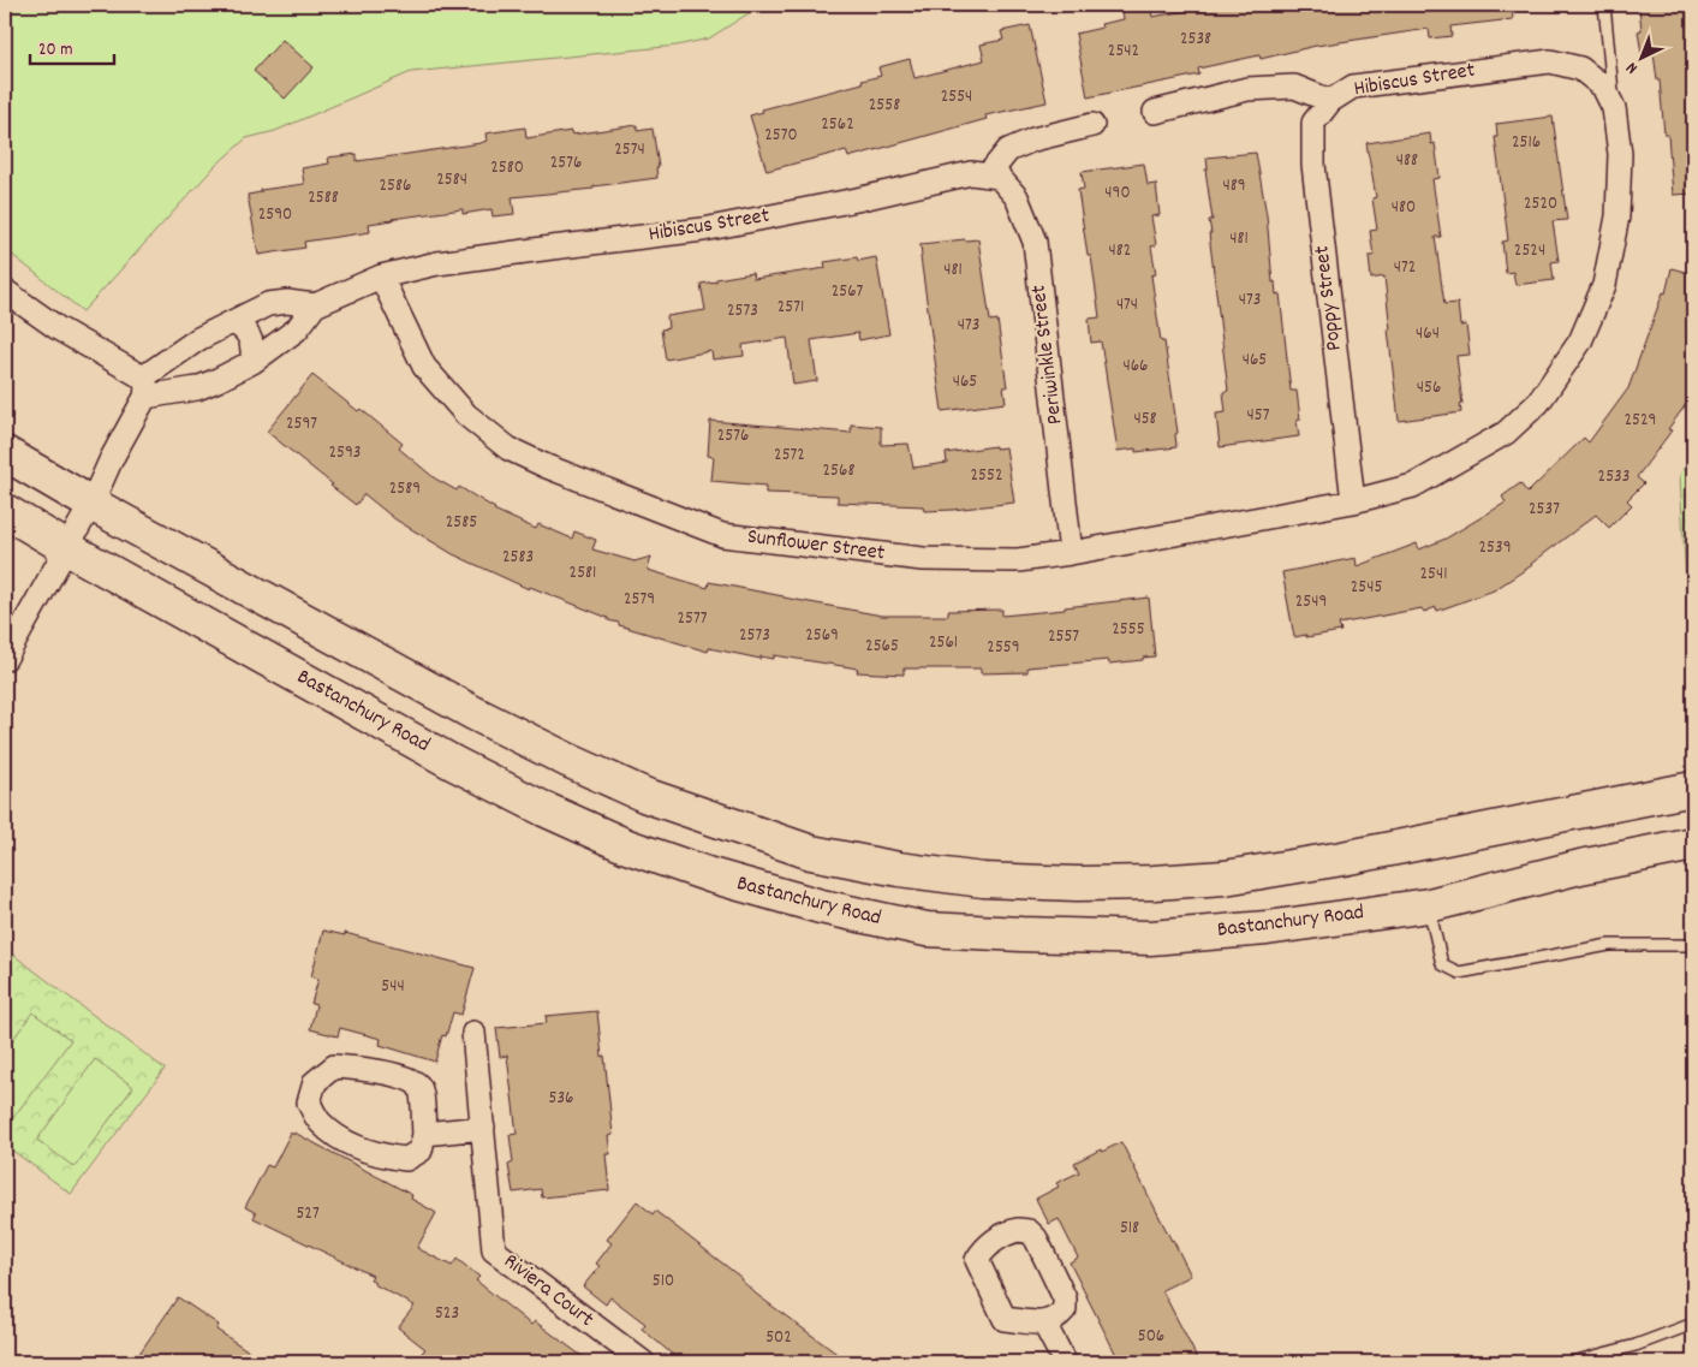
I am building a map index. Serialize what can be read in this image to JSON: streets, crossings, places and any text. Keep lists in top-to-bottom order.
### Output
{
  "streets": {
    "main road": ["Bastanchury Road"],
    "street": [
      "Hibiscus Street",
      "Poppy Street",
      "Periwinkle Street",
      "Sunflower Street",
      "Riviera Court"
    ]
  },
  "crossings": [
    ["Hibiscus Street", "Poppy Street"],
    ["Hibiscus Street", "Periwinkle Street"],
    ["Hibiscus Street", "Sunflower Street"],
    ["Poppy Street", "Sunflower Street"],
    ["Periwinkle Street", "Sunflower Street"]
  ],
  "house_numbers": [
    "2538",
    "2542",
    "2554",
    "2558",
    "2562",
    "2570",
    "2516",
    "2574",
    "488",
    "2576",
    "2580",
    "2584",
    "2586",
    "489",
    "490",
    "2588",
    "2520",
    "480",
    "2590",
    "481",
    "482",
    "2524",
    "472",
    "481",
    "2567",
    "473",
    "474",
    "2571",
    "2573",
    "473",
    "464",
    "465",
    "466",
    "465",
    "456",
    "457",
    "458",
    "2529",
    "2597",
    "2576",
    "2593",
    "2572",
    "2568",
    "2552",
    "2533",
    "2589",
    "2537",
    "2585",
    "2539",
    "2583",
    "2581",
    "2541",
    "2545",
    "2579",
    "2549",
    "2577",
    "2555",
    "2573",
    "2569",
    "2557",
    "2561",
    "2565",
    "2559",
    "544",
    "536",
    "527",
    "518",
    "510",
    "523",
    "506",
    "502"
  ],
  "scale_bar": "20 m",
  "north": "bottom left"
}
